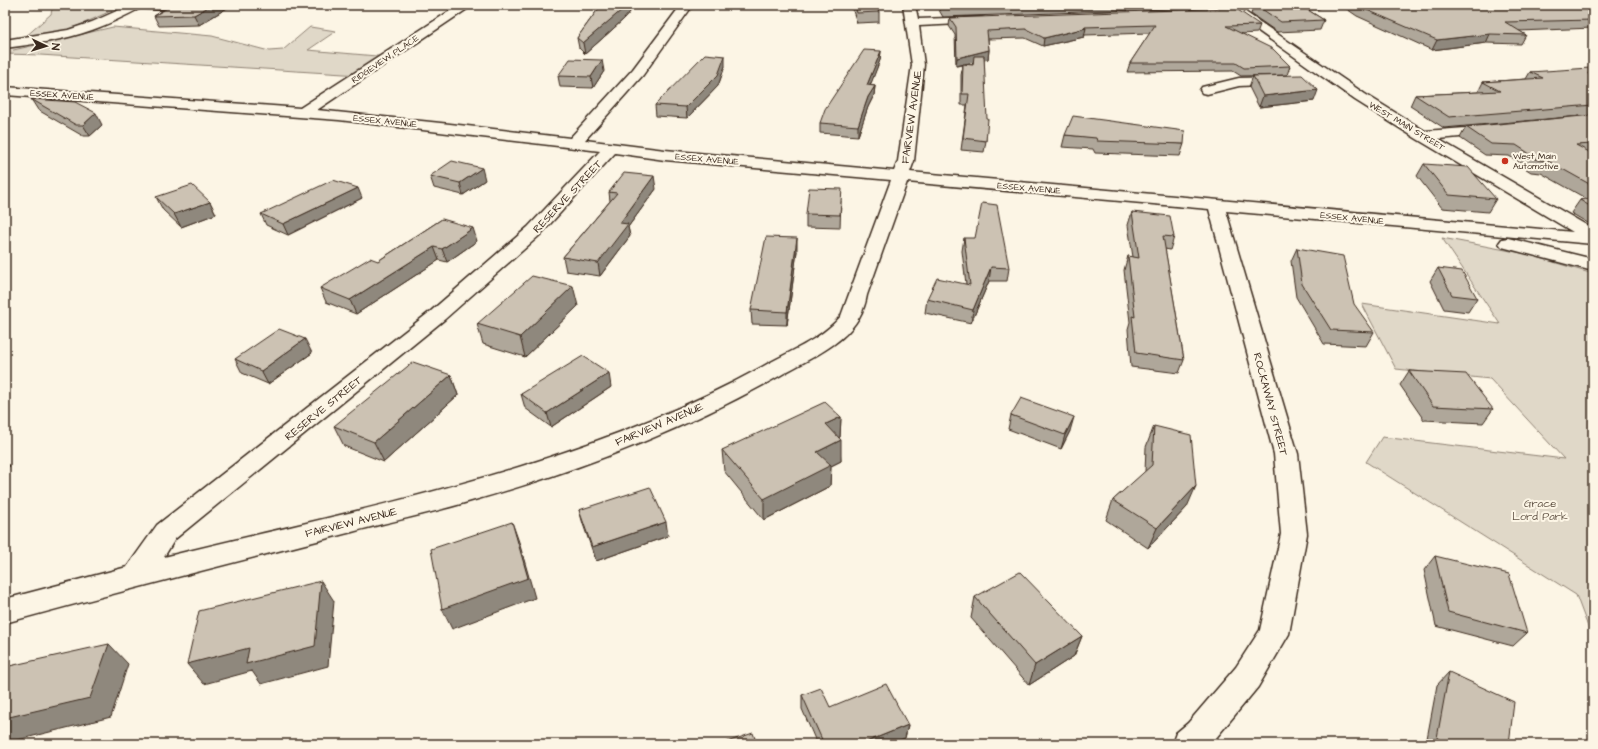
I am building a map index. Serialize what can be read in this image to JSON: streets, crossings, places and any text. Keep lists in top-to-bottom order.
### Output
{
  "streets": {
    "street": [
      "RIDGEVIEW PLACE",
      "ESSEX AVENUE",
      "FAIRVIEW AVENUE",
      "WEST MAIN STREET",
      "RESERVE STREET",
      "ROCKAWAY STREET"
    ]
  },
  "crossings": [
    ["RIDGEVIEW PLACE", "ESSEX AVENUE"],
    ["ESSEX AVENUE", "FAIRVIEW AVENUE"],
    ["ESSEX AVENUE", "WEST MAIN STREET"],
    ["ESSEX AVENUE", "RESERVE STREET"],
    ["ESSEX AVENUE", "ROCKAWAY STREET"],
    ["FAIRVIEW AVENUE", "RESERVE STREET"]
  ],
  "parks": ["Grace Lord Park"],
  "places": ["West Main Automotive"],
  "north": "right"
}
